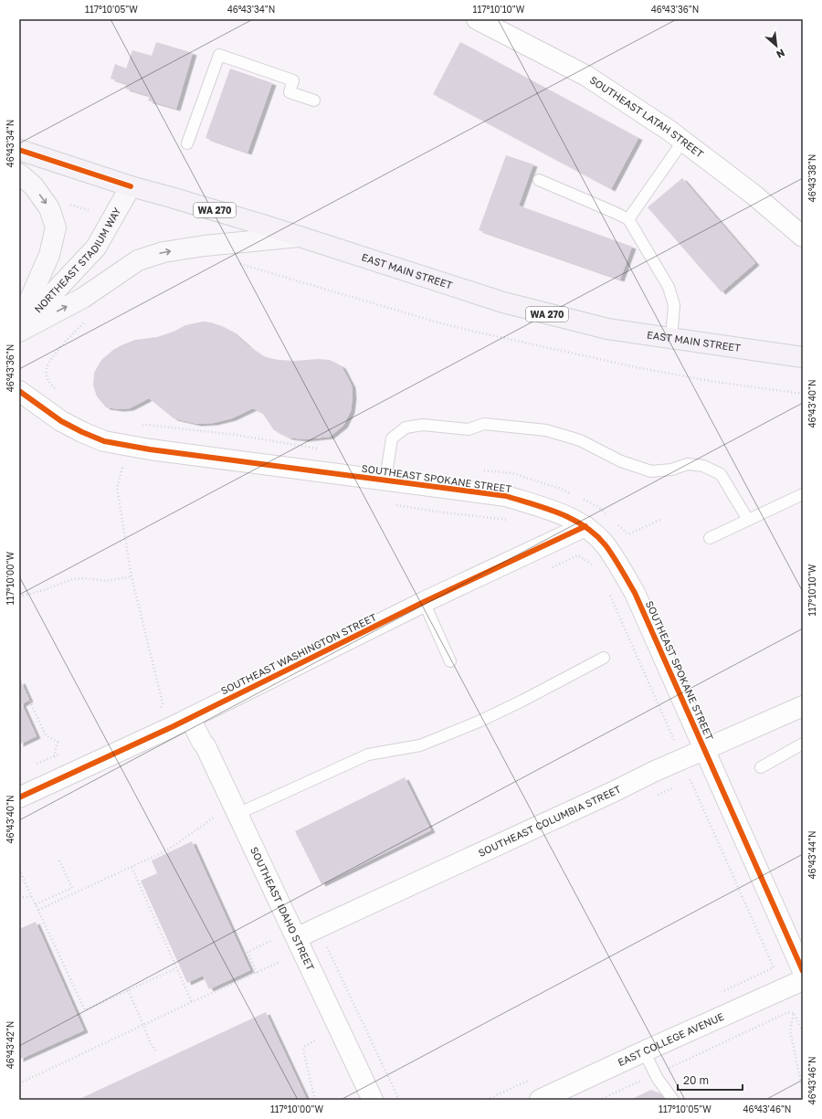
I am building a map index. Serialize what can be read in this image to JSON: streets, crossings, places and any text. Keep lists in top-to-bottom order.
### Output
{
  "streets": {
    "main road": ["WA 270", "NORTHEAST STADIUM WAY", "EAST MAIN STREET"],
    "street": [
      "SOUTHEAST LATAH STREET",
      "SOUTHEAST SPOKANE STREET",
      "SOUTHEAST WASHINGTON STREET",
      "SOUTHEAST COLUMBIA STREET",
      "SOUTHEAST IDAHO STREET",
      "EAST COLLEGE AVENUE"
    ]
  },
  "crossings": [
    ["NORTHEAST STADIUM WAY", "EAST MAIN STREET"],
    ["SOUTHEAST SPOKANE STREET", "SOUTHEAST WASHINGTON STREET"],
    ["SOUTHEAST SPOKANE STREET", "SOUTHEAST COLUMBIA STREET"],
    ["SOUTHEAST WASHINGTON STREET", "SOUTHEAST IDAHO STREET"],
    ["SOUTHEAST COLUMBIA STREET", "SOUTHEAST IDAHO STREET"]
  ],
  "scale_bar": "20 m",
  "north": "bottom right",
  "coordinates": [
    "117°10'05\"W",
    "46°43'34\"N",
    "117°10'10\"W",
    "46°43'36\"N",
    "46°43'38\"N",
    "46°43'40\"N",
    "117°10'00\"W",
    "46°43'44\"N",
    "46°43'42\"N",
    "46°43'46\"N"
  ]
}
